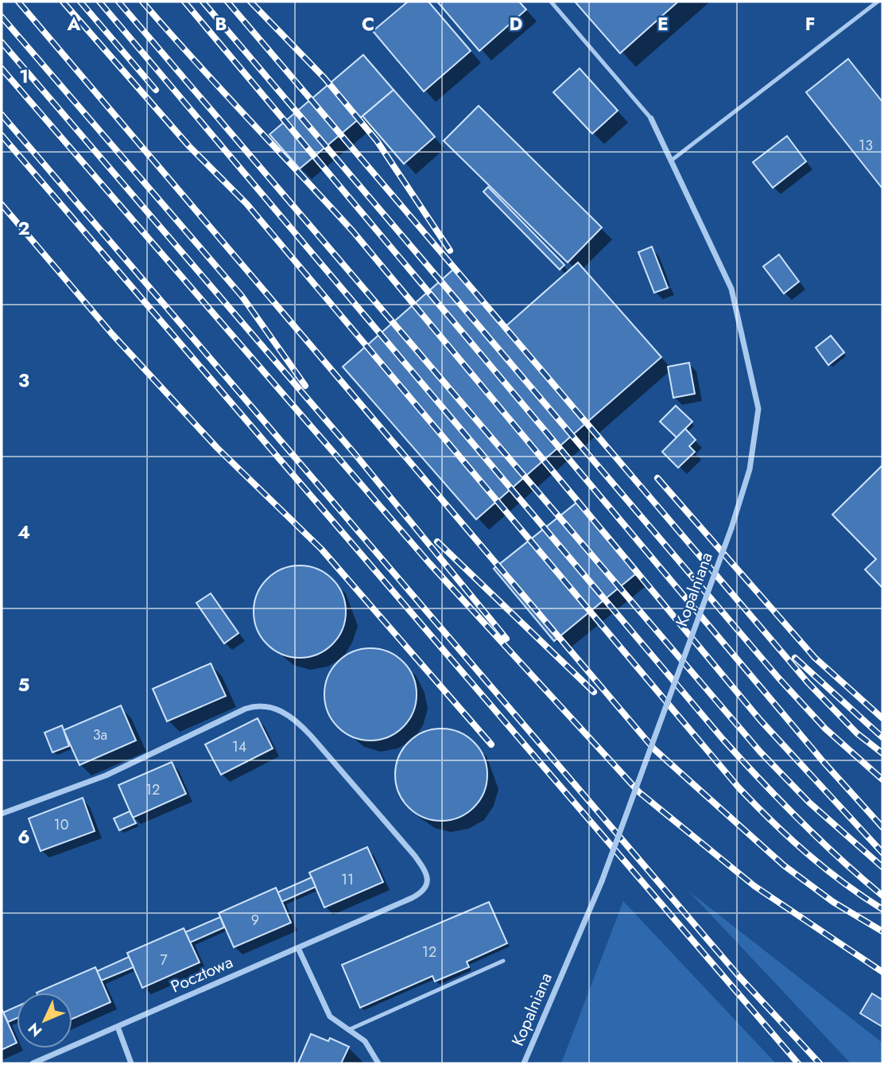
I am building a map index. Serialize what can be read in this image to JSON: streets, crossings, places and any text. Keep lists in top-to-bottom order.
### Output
{
  "streets": {
    "street": ["Kopalniana", "Pocztowa"]
  },
  "house_numbers": [
    "13",
    "3a",
    "14",
    "12",
    "10",
    "11",
    "9",
    "12",
    "7"
  ],
  "north": "bottom left",
  "grid": {
    "columns": [
      "A",
      "B",
      "C",
      "D",
      "E",
      "F"
    ],
    "rows": [
      "1",
      "2",
      "3",
      "4",
      "5",
      "6"
    ]
  }
}
